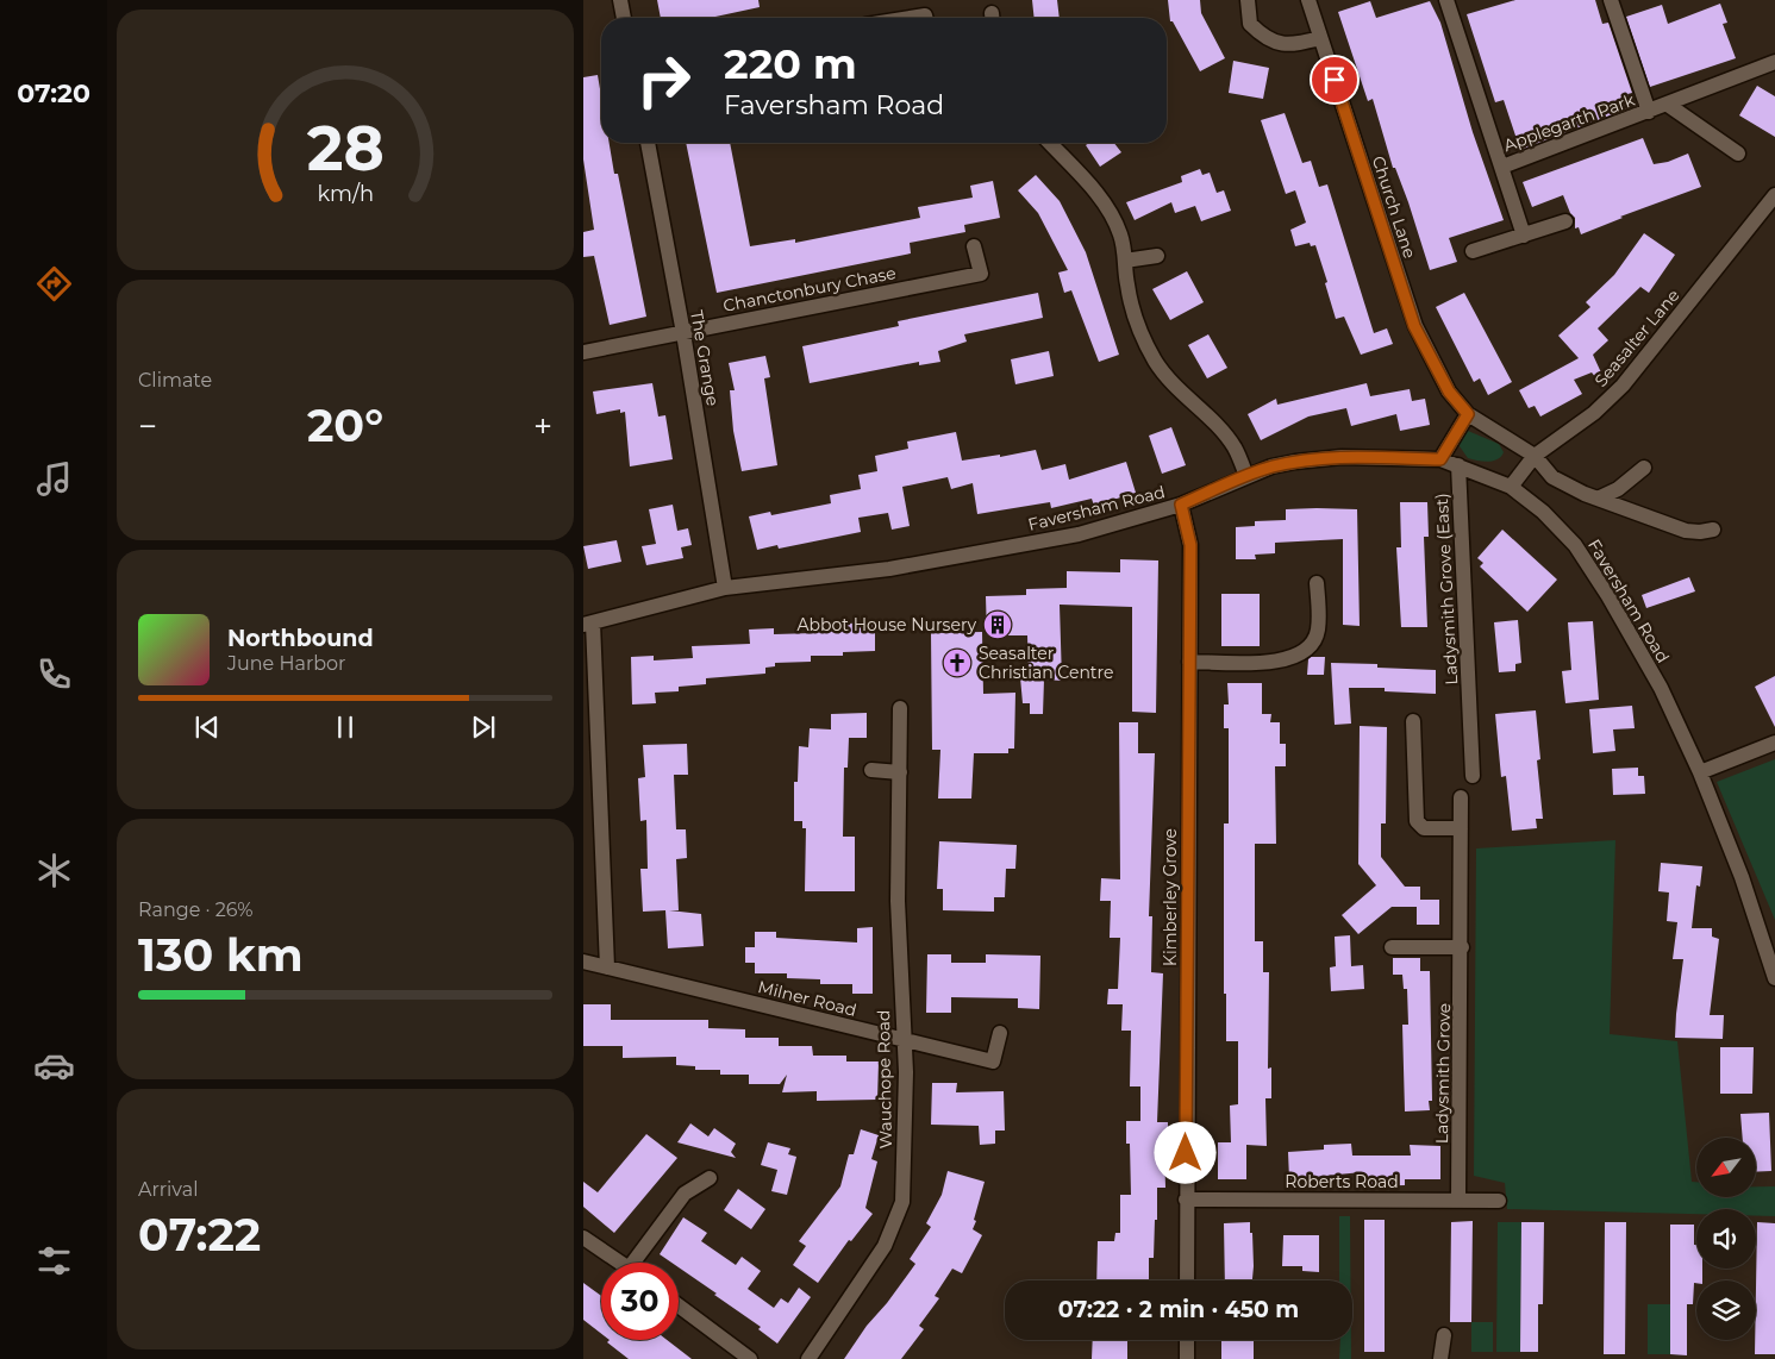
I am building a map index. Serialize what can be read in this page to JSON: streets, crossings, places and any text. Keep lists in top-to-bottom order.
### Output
{
  "streets": {
    "street": [
      "Applegarth Park",
      "Church Lane",
      "Chanctonbury Chase",
      "Seasalter Lane",
      "The Grange",
      "Faversham Road",
      "Ladysmith Grove (East)",
      "Kimberley Grove",
      "Milner Road",
      "Ladysmith Grove",
      "Wauchope Road",
      "Roberts Road"
    ]
  },
  "crossings": [
    ["Church Lane", "Seasalter Lane"],
    ["Chanctonbury Chase", "The Grange"],
    ["Seasalter Lane", "Faversham Road"],
    ["The Grange", "Faversham Road"],
    ["Faversham Road", "Ladysmith Grove (East)"],
    ["Faversham Road", "Kimberley Grove"],
    ["Kimberley Grove", "Roberts Road"],
    ["Milner Road", "Wauchope Road"],
    ["Ladysmith Grove", "Roberts Road"]
  ],
  "places": {
    "building": ["Abbot House Nursery"],
    "church": ["Seasalter Christian Centre"]
  },
  "north": "bottom left",
  "page": {
    "tabs": "07:20",
    "turn": ["220 m", "Faversham Road"],
    "tile": [
      "Climate",
      ["Range · 26%", "130 km"],
      ["Arrival", "07:22"]
    ],
    "heat": ["−", "20°", "+"],
    "song": ["Northbound", "June Harbor"],
    "limit": "30",
    "trip": "07:22 · 2 min · 450 m",
    "gauge": ["28", "km/h"]
  }
}
